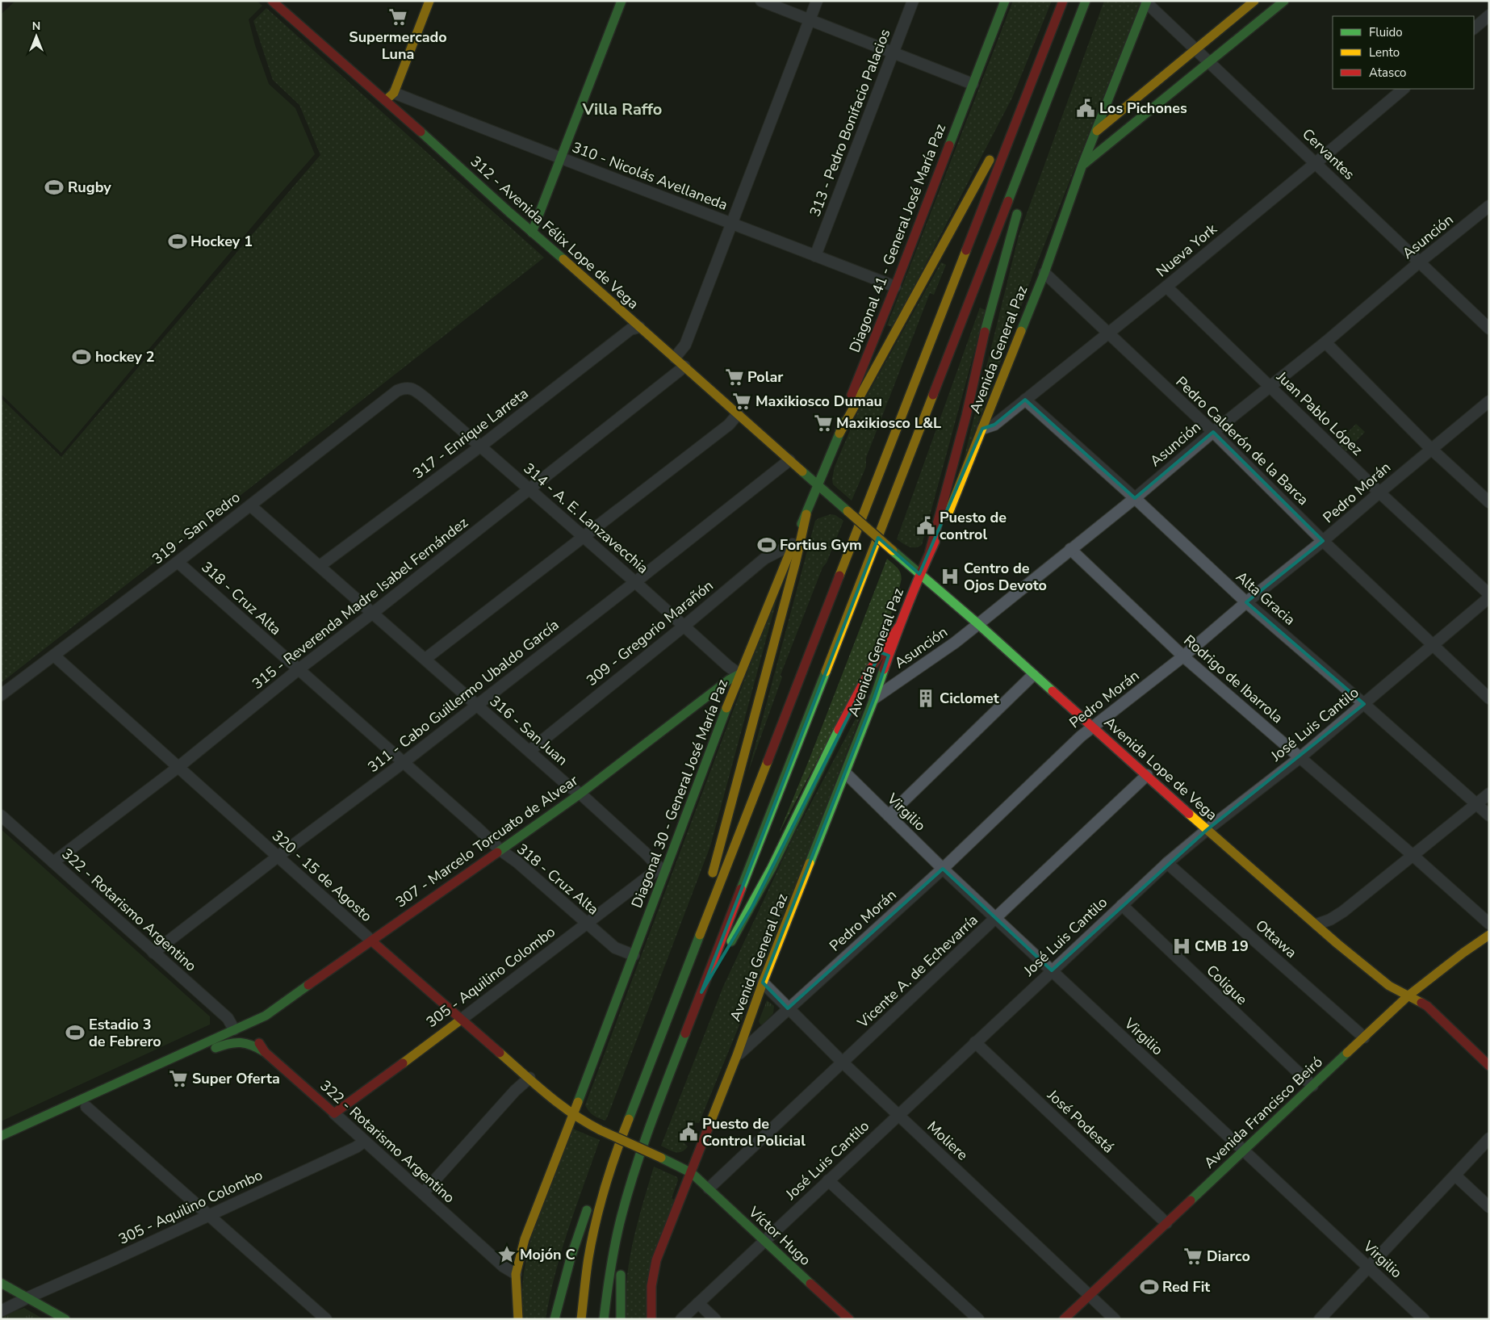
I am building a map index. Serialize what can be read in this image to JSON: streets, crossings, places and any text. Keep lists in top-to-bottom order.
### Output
{
  "streets": {
    "main road": [
      "312 - Avenida Félix Lope de Vega",
      "Diagonal 41 - General José María Paz",
      "Avenida General Paz",
      "Avenida Lope de Vega",
      "Diagonal 30 - General José María Paz",
      "307 - Marcelo Torcuato de Alvear",
      "320 - 15 de Agosto",
      "322 - Rotarismo Argentino",
      "305 - Aquilino Colombo",
      "Avenida Francisco Beiró",
      "Víctor Hugo"
    ],
    "street": [
      "313 - Pedro Bonifacio Palacios",
      "Cervantes",
      "310 - Nicolás Avellaneda",
      "Asunción",
      "Nueva York",
      "Juan Pablo López",
      "317 - Enrique Larreta",
      "Pedro Calderón de la Barca",
      "Pedro Morán",
      "314 - A. E. Lanzavecchia",
      "319 - San Pedro",
      "318 - Cruz Alta",
      "Alta Gracia",
      "315 - Reverenda Madre Isabel Fernández",
      "309 - Gregorio Marañón",
      "Rodrigo de Ibarrola",
      "311 - Cabo Guillermo Ubaldo García",
      "José Luis Cantilo",
      "316 - San Juan",
      "Virgilio",
      "Ottawa",
      "Vicente A. de Echevarría",
      "Coligue",
      "José Podestá",
      "Moliere"
    ]
  },
  "crossings": [
    ["313 - Pedro Bonifacio Palacios", "310 - Nicolás Avellaneda"],
    ["Cervantes", "Asunción"],
    ["Cervantes", "Nueva York"],
    ["Cervantes", "Avenida General Paz"],
    ["310 - Nicolás Avellaneda", "312 - Avenida Félix Lope de Vega"],
    ["310 - Nicolás Avellaneda", "Diagonal 41 - General José María Paz"],
    ["312 - Avenida Félix Lope de Vega", "Diagonal 41 - General José María Paz"],
    ["312 - Avenida Félix Lope de Vega", "317 - Enrique Larreta"],
    ["312 - Avenida Félix Lope de Vega", "315 - Reverenda Madre Isabel Fernández"],
    ["312 - Avenida Félix Lope de Vega", "311 - Cabo Guillermo Ubaldo García"],
    ["312 - Avenida Félix Lope de Vega", "Avenida Lope de Vega"],
    ["312 - Avenida Félix Lope de Vega", "Diagonal 30 - General José María Paz"],
    ["Asunción", "Avenida General Paz"],
    ["Asunción", "Juan Pablo López"],
    ["Asunción", "Pedro Calderón de la Barca"],
    ["Asunción", "Alta Gracia"],
    ["Asunción", "Rodrigo de Ibarrola"],
    ["Asunción", "Avenida Lope de Vega"],
    ["Diagonal 41 - General José María Paz", "Avenida Lope de Vega"],
    ["Diagonal 41 - General José María Paz", "Diagonal 30 - General José María Paz"],
    ["Nueva York", "Avenida General Paz"],
    ["Nueva York", "Juan Pablo López"],
    ["Nueva York", "Pedro Calderón de la Barca"],
    ["Nueva York", "Alta Gracia"],
    ["Avenida General Paz", "Pedro Calderón de la Barca"],
    ["Avenida General Paz", "Pedro Morán"],
    ["Avenida General Paz", "Avenida Lope de Vega"],
    ["Avenida General Paz", "Virgilio"],
    ["Avenida General Paz", "Moliere"],
    ["Avenida General Paz", "Víctor Hugo"],
    ["Juan Pablo López", "Pedro Morán"],
    ["Juan Pablo López", "José Luis Cantilo"],
    ["317 - Enrique Larreta", "314 - A. E. Lanzavecchia"],
    ["317 - Enrique Larreta", "316 - San Juan"],
    ["Pedro Calderón de la Barca", "Pedro Morán"],
    ["Pedro Calderón de la Barca", "José Luis Cantilo"],
    ["Pedro Morán", "Alta Gracia"],
    ["Pedro Morán", "Rodrigo de Ibarrola"],
    ["Pedro Morán", "Avenida Lope de Vega"],
    ["Pedro Morán", "Virgilio"],
    ["Pedro Morán", "Moliere"],
    ["314 - A. E. Lanzavecchia", "319 - San Pedro"],
    ["314 - A. E. Lanzavecchia", "315 - Reverenda Madre Isabel Fernández"],
    ["314 - A. E. Lanzavecchia", "309 - Gregorio Marañón"],
    ["314 - A. E. Lanzavecchia", "311 - Cabo Guillermo Ubaldo García"],
    ["314 - A. E. Lanzavecchia", "Diagonal 30 - General José María Paz"],
    ["314 - A. E. Lanzavecchia", "307 - Marcelo Torcuato de Alvear"],
    ["319 - San Pedro", "318 - Cruz Alta"],
    ["319 - San Pedro", "316 - San Juan"],
    ["319 - San Pedro", "320 - 15 de Agosto"],
    ["318 - Cruz Alta", "315 - Reverenda Madre Isabel Fernández"],
    ["318 - Cruz Alta", "311 - Cabo Guillermo Ubaldo García"],
    ["318 - Cruz Alta", "Diagonal 30 - General José María Paz"],
    ["318 - Cruz Alta", "307 - Marcelo Torcuato de Alvear"],
    ["318 - Cruz Alta", "305 - Aquilino Colombo"],
    ["Alta Gracia", "José Luis Cantilo"],
    ["315 - Reverenda Madre Isabel Fernández", "316 - San Juan"],
    ["315 - Reverenda Madre Isabel Fernández", "320 - 15 de Agosto"],
    ["315 - Reverenda Madre Isabel Fernández", "322 - Rotarismo Argentino"],
    ["309 - Gregorio Marañón", "316 - San Juan"],
    ["309 - Gregorio Marañón", "Diagonal 30 - General José María Paz"],
    ["Rodrigo de Ibarrola", "José Luis Cantilo"],
    ["311 - Cabo Guillermo Ubaldo García", "316 - San Juan"],
    ["311 - Cabo Guillermo Ubaldo García", "320 - 15 de Agosto"],
    ["311 - Cabo Guillermo Ubaldo García", "322 - Rotarismo Argentino"],
    ["José Luis Cantilo", "Avenida Lope de Vega"],
    ["José Luis Cantilo", "Virgilio"],
    ["José Luis Cantilo", "Ottawa"],
    ["José Luis Cantilo", "Coligue"],
    ["José Luis Cantilo", "José Podestá"],
    ["José Luis Cantilo", "Moliere"],
    ["José Luis Cantilo", "Víctor Hugo"],
    ["316 - San Juan", "Diagonal 30 - General José María Paz"],
    ["316 - San Juan", "307 - Marcelo Torcuato de Alvear"],
    ["316 - San Juan", "305 - Aquilino Colombo"],
    ["Avenida Lope de Vega", "Diagonal 30 - General José María Paz"],
    ["Avenida Lope de Vega", "Vicente A. de Echevarría"],
    ["Avenida Lope de Vega", "Avenida Francisco Beiró"],
    ["Diagonal 30 - General José María Paz", "307 - Marcelo Torcuato de Alvear"],
    ["Diagonal 30 - General José María Paz", "320 - 15 de Agosto"],
    ["Diagonal 30 - General José María Paz", "322 - Rotarismo Argentino"],
    ["Diagonal 30 - General José María Paz", "305 - Aquilino Colombo"],
    ["Virgilio", "Vicente A. de Echevarría"],
    ["Virgilio", "Avenida Francisco Beiró"],
    ["307 - Marcelo Torcuato de Alvear", "320 - 15 de Agosto"],
    ["307 - Marcelo Torcuato de Alvear", "322 - Rotarismo Argentino"],
    ["320 - 15 de Agosto", "305 - Aquilino Colombo"],
    ["320 - 15 de Agosto", "Víctor Hugo"],
    ["322 - Rotarismo Argentino", "305 - Aquilino Colombo"],
    ["Ottawa", "Avenida Francisco Beiró"],
    ["Vicente A. de Echevarría", "Moliere"],
    ["Vicente A. de Echevarría", "Víctor Hugo"],
    ["Coligue", "Avenida Francisco Beiró"],
    ["Avenida Francisco Beiró", "José Podestá"],
    ["Avenida Francisco Beiró", "Moliere"]
  ],
  "districts": ["Villa Raffo"],
  "places": {
    "supermarket": [
      "Supermercado Luna",
      "Polar",
      "Maxikiosco Dumau",
      "Maxikiosco L&L",
      "Super Oferta",
      "Diarco"
    ],
    "public building": ["Los Pichones", "Puesto de control", "Puesto de Control Policial"],
    "sports": [
      "Rugby",
      "Hockey 1",
      "hockey 2",
      "Fortius Gym",
      "Estadio 3 de Febrero",
      "Red Fit"
    ],
    "hospital": ["Centro de Ojos Devoto", "CMB 19"],
    "building": ["Ciclomet"],
    "place": ["Mojón C"]
  },
  "legend": ["Fluido", "Lento", "Atasco"],
  "north": "top"
}
